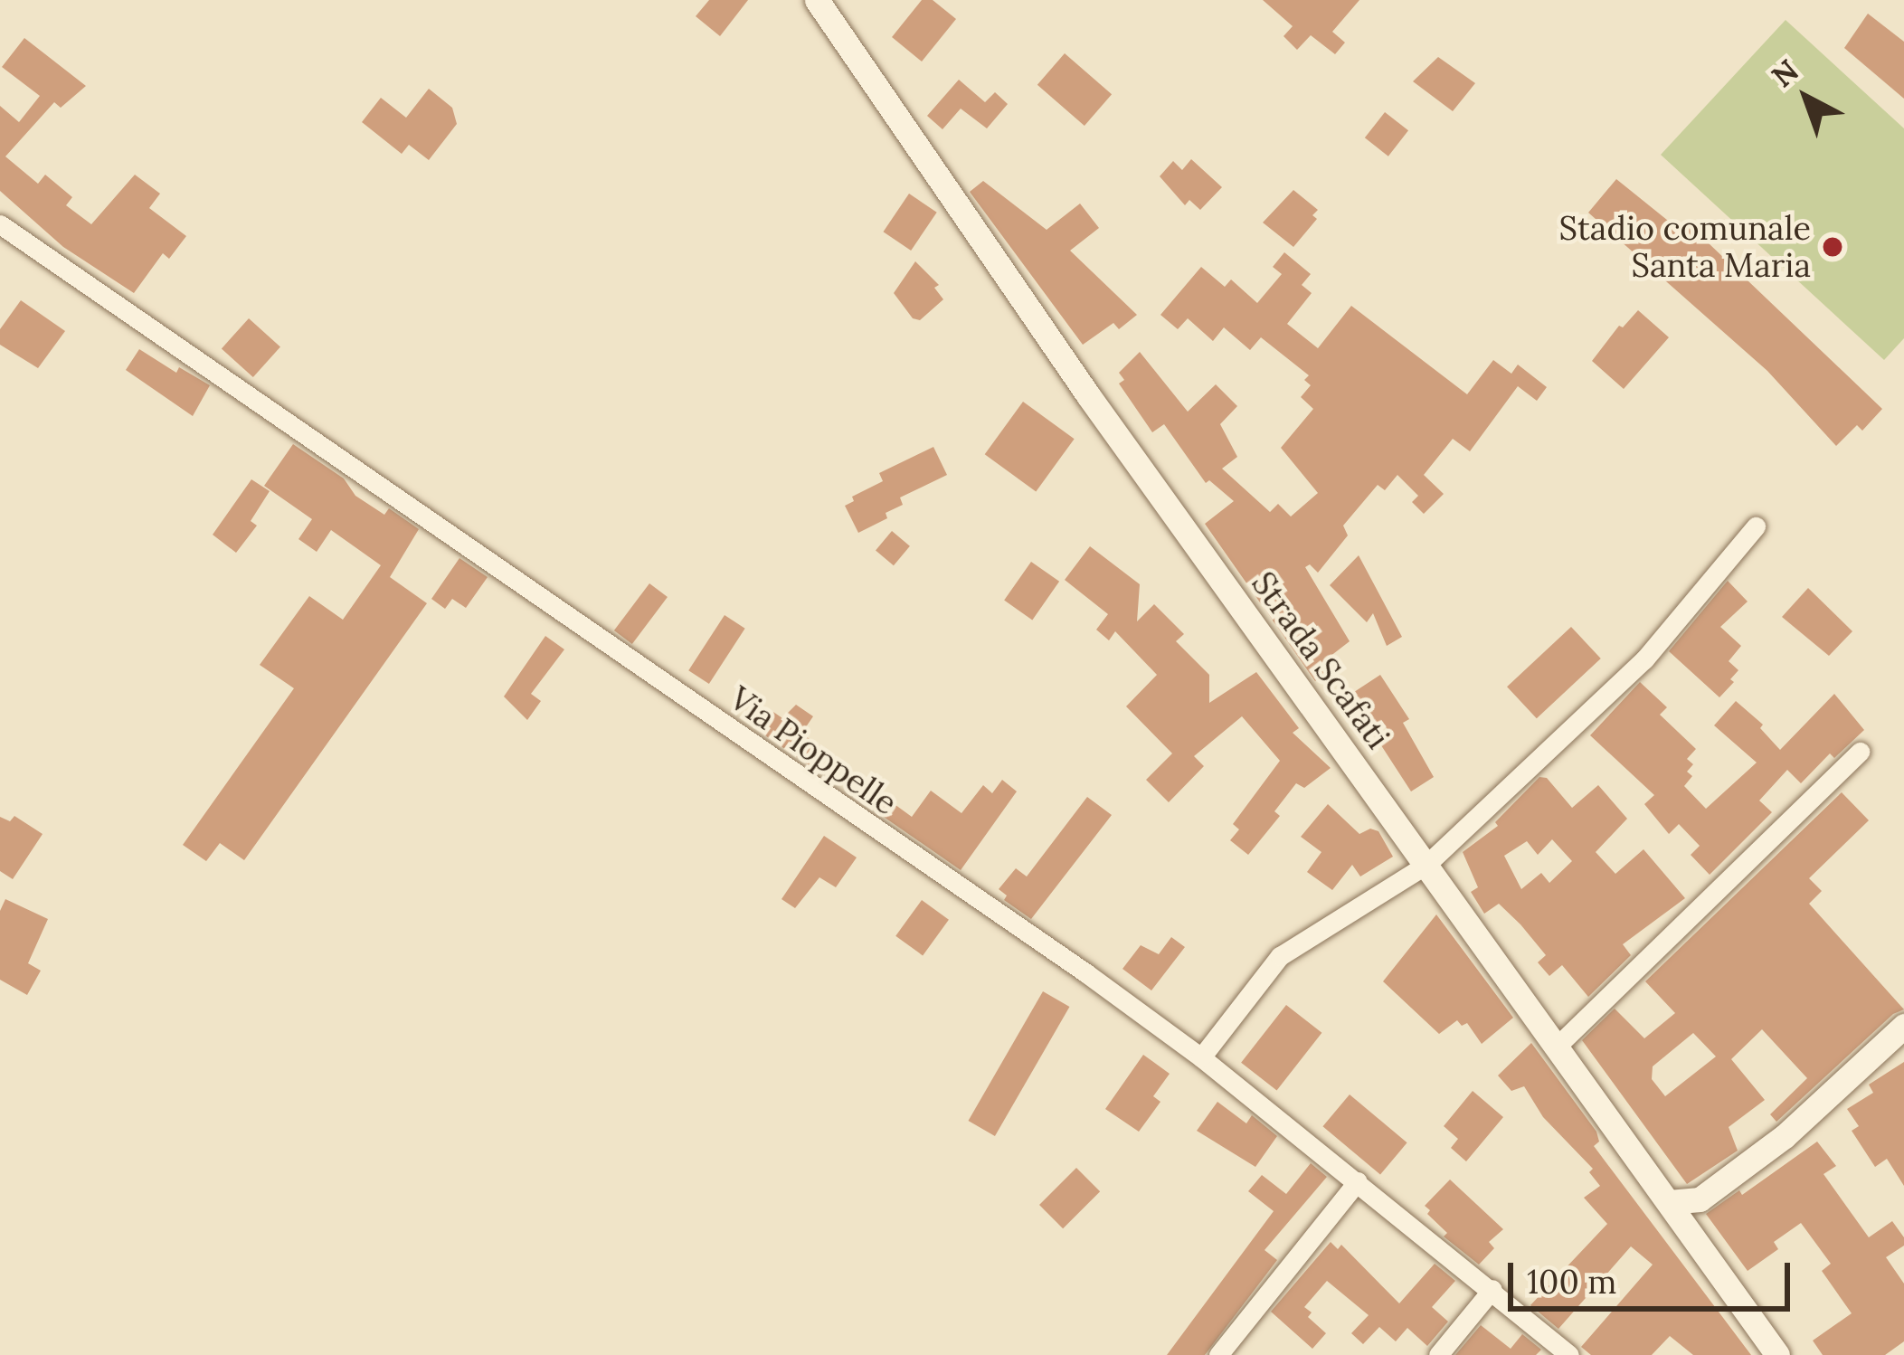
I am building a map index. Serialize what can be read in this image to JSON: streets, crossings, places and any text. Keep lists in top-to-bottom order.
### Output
{
  "streets": {
    "street": ["Strada Scafati", "Via Pioppelle"]
  },
  "places": ["Stadio comunale Santa Maria"],
  "scale_bar": "100 m",
  "north": "top left"
}
